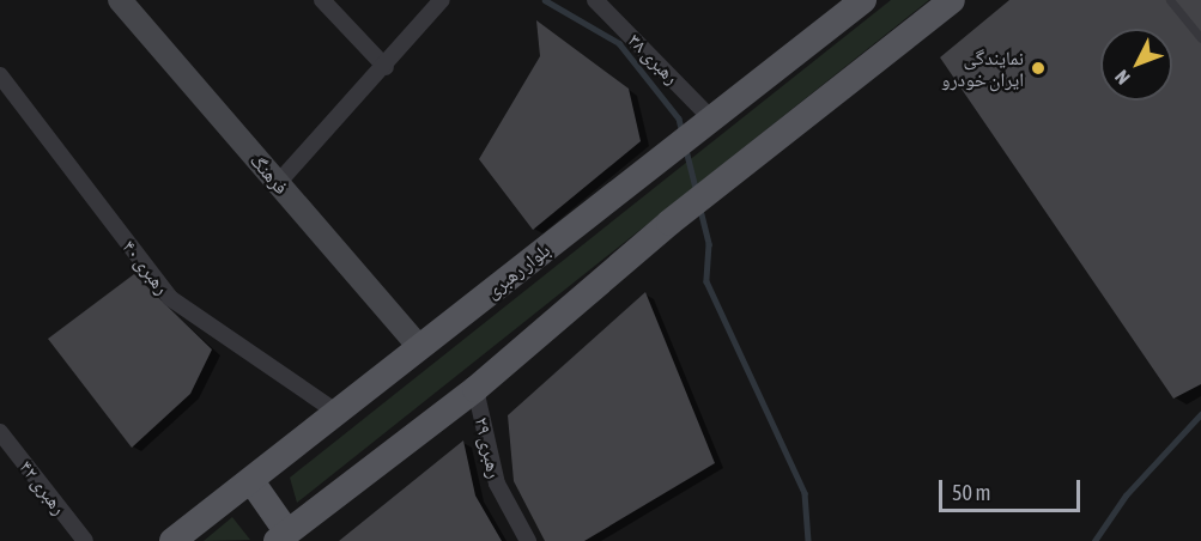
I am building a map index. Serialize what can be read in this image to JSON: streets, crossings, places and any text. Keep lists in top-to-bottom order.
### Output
{
  "streets": {
    "main road": ["فرهنگ", "بلوار رهبری"],
    "street": [
      "رهبری ۳۸",
      "رهبری ۴۰",
      "رهبری ۲۹",
      "رهبری ۴۲"
    ]
  },
  "crossings": [
    ["رهبری ۳۸", "بلوار رهبری"],
    ["فرهنگ", "بلوار رهبری"],
    ["رهبری ۴۰", "بلوار رهبری"]
  ],
  "places": ["نمایندگی ایران خودرو"],
  "scale_bar": "50 m",
  "north": "bottom left"
}
